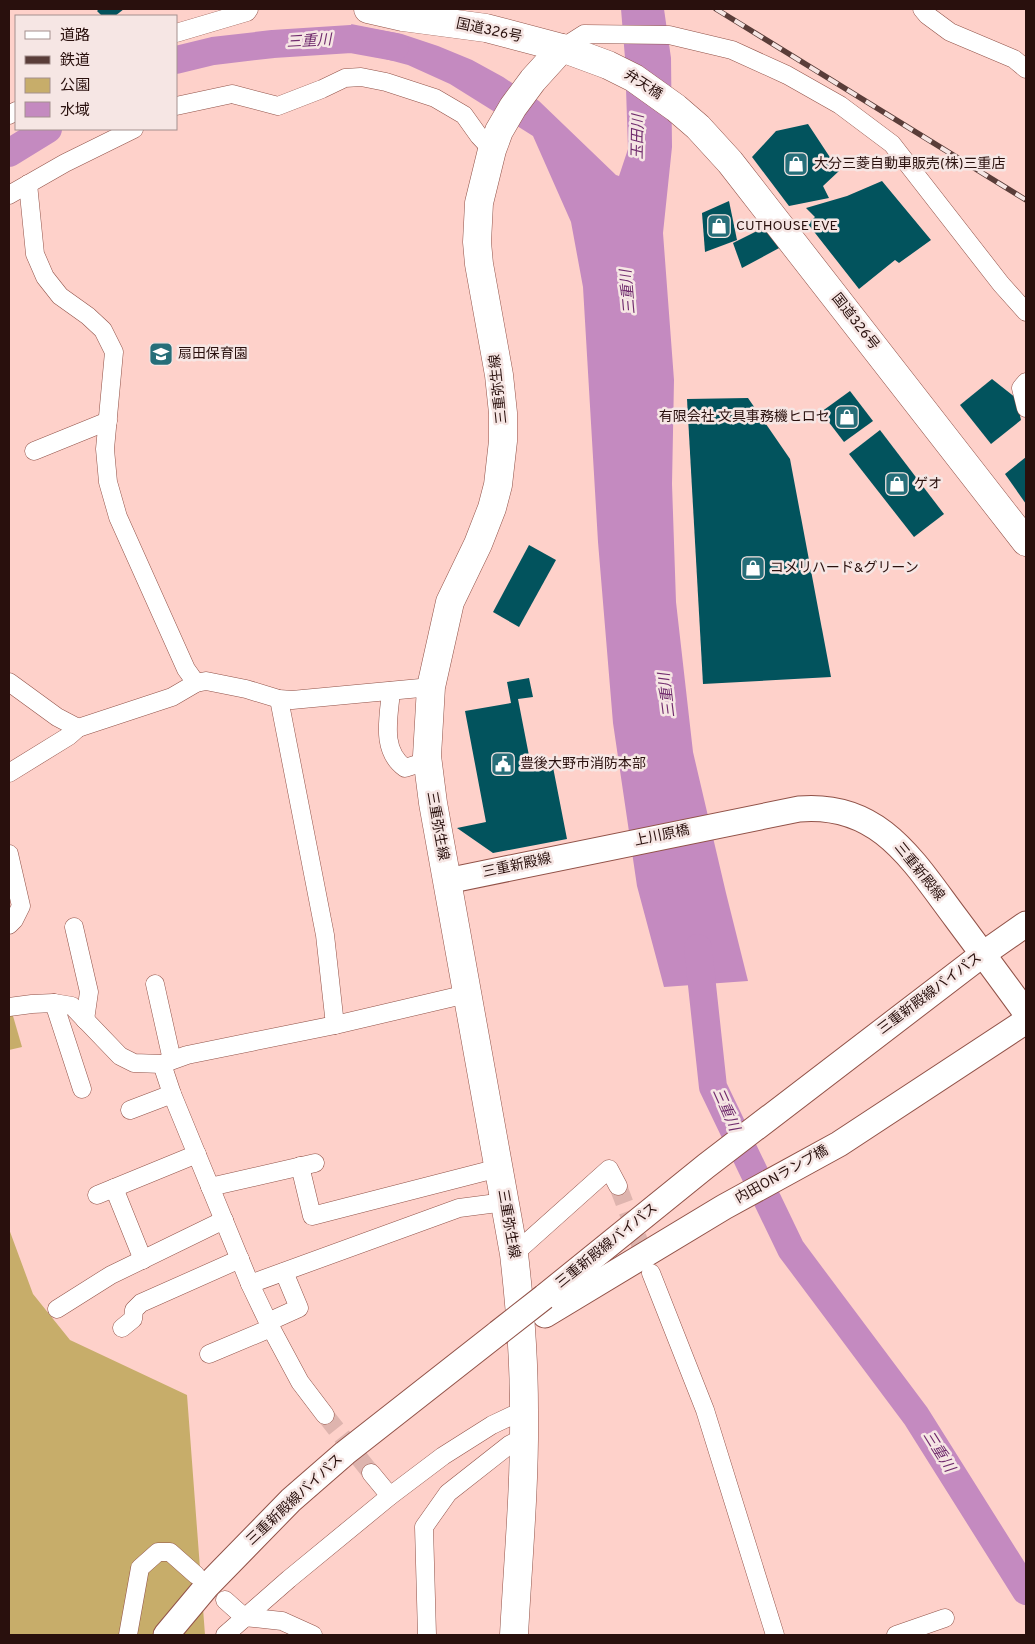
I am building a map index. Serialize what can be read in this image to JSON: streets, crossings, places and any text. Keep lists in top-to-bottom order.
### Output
{
  "streets": {
    "main road": [
      "国道326号",
      "弁天橋",
      "三重弥生線",
      "上川原橋",
      "三重新殿線",
      "三重新殿線バイパス",
      "内田ONランプ橋"
    ]
  },
  "crossings": [
    ["国道326号", "弁天橋"],
    ["国道326号", "三重弥生線"],
    ["三重弥生線", "三重新殿線"],
    ["上川原橋", "三重新殿線"],
    ["三重新殿線", "三重新殿線バイパス"],
    ["三重新殿線バイパス", "内田ONランプ橋"]
  ],
  "water": ["三重川", "玉田川"],
  "places": {
    "shop": [
      "大分三菱自動車販売(株)三重店",
      "CUTHOUSE EVE",
      "有限会社 文具事務機ヒロセ",
      "ゲオ",
      "コメリハード&グリーン"
    ],
    "school or university": ["扇田保育園"],
    "public building": ["豊後大野市消防本部"]
  },
  "legend": [
    "道路",
    "鉄道",
    "公園",
    "水域"
  ]
}
